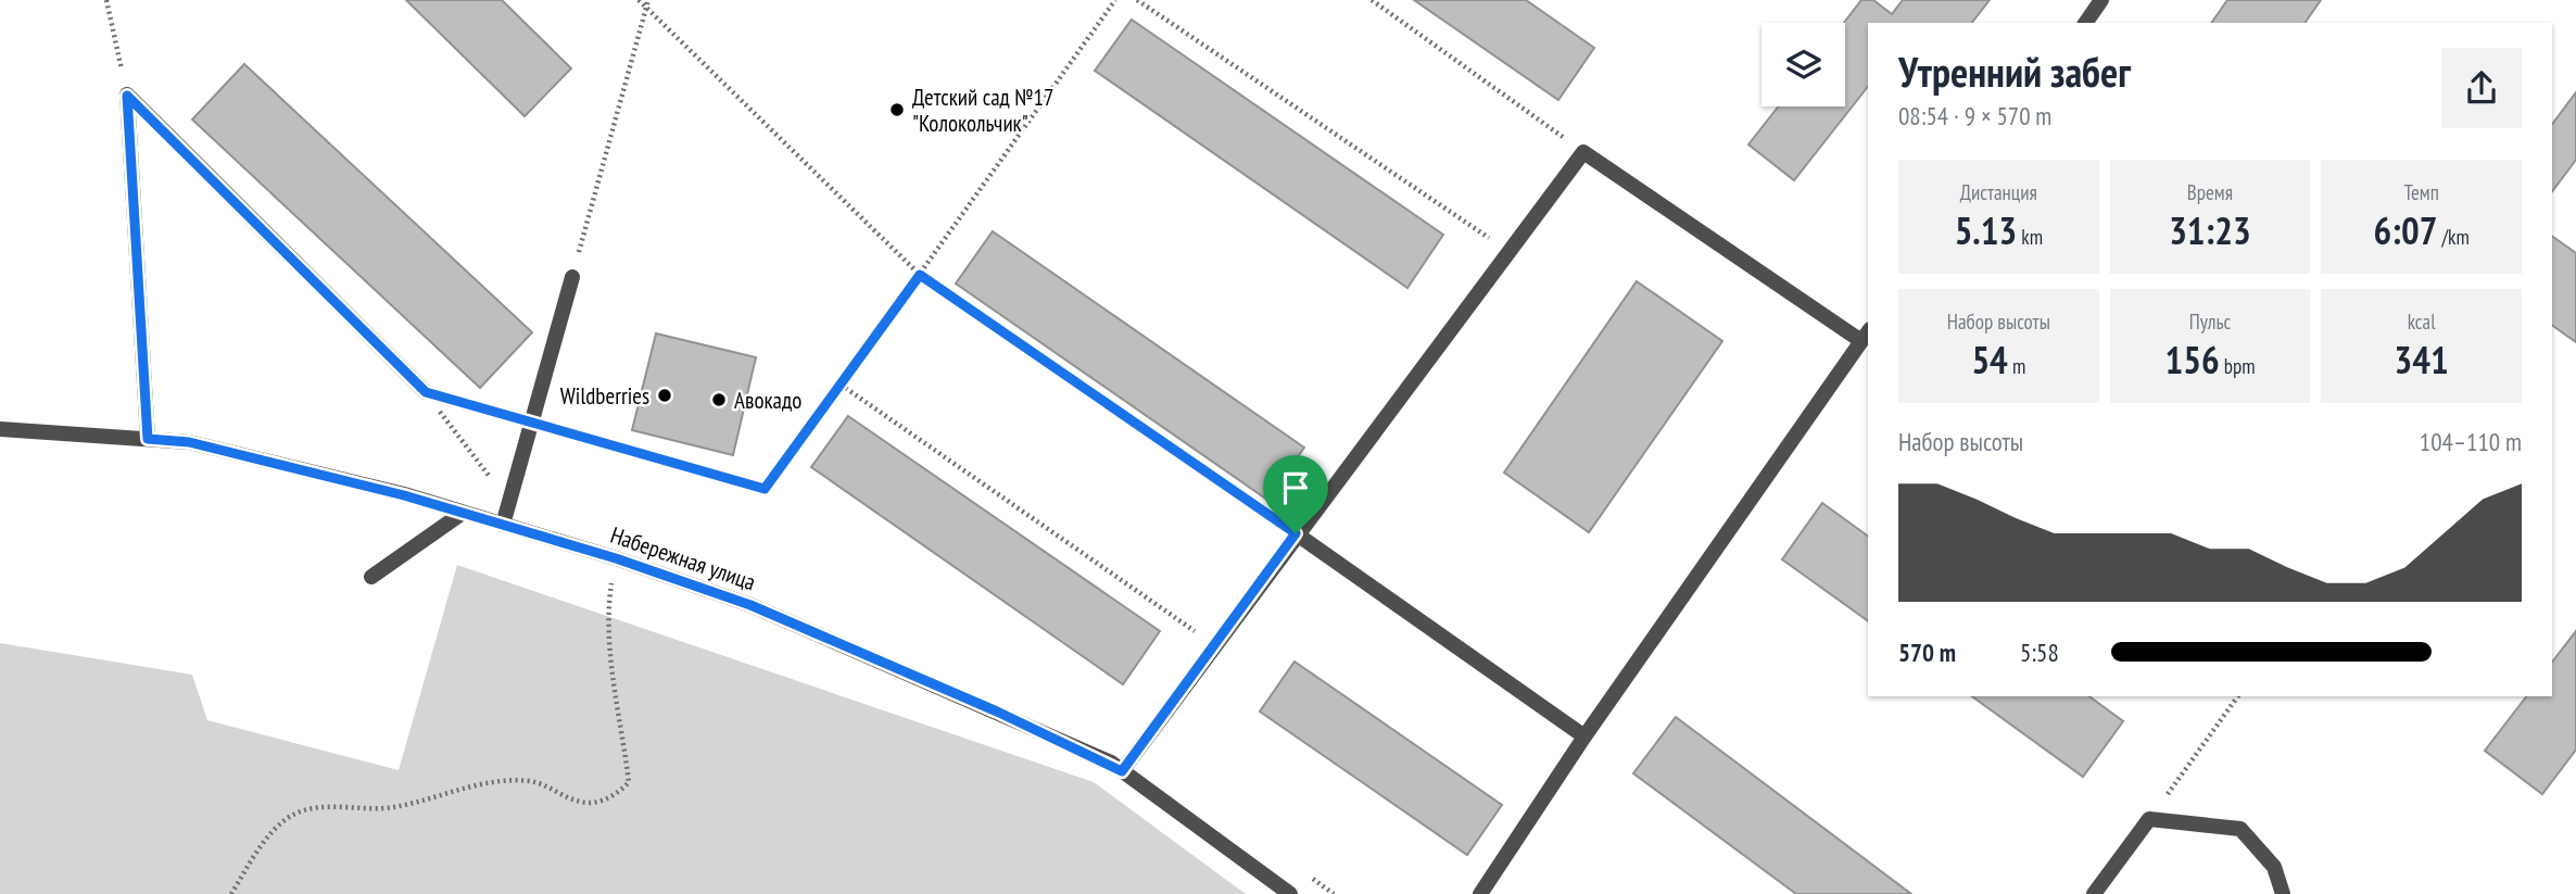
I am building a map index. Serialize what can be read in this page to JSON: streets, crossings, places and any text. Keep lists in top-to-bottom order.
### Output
{
  "streets": {
    "street": ["Набережная улица"]
  },
  "places": ["Детский сад №17 \"Колокольчик\"", "Wildberries", "Авокадо"],
  "page": {
    "heading": ["Утренний забег", "08:54 · 9 × 570 m"],
    "stats": [
      ["Дистанция", "5.13 km"],
      ["Время", "31:23"],
      ["Темп", "6:07 /km"],
      ["Набор высоты", "54 m"],
      ["Пульс", "156 bpm"],
      ["kcal", "341"]
    ],
    "chart": ["Набор высоты", "104–110 m"],
    "list": [
      {
        "name": "570 m",
        "note": "5:58"
      }
    ]
  }
}
